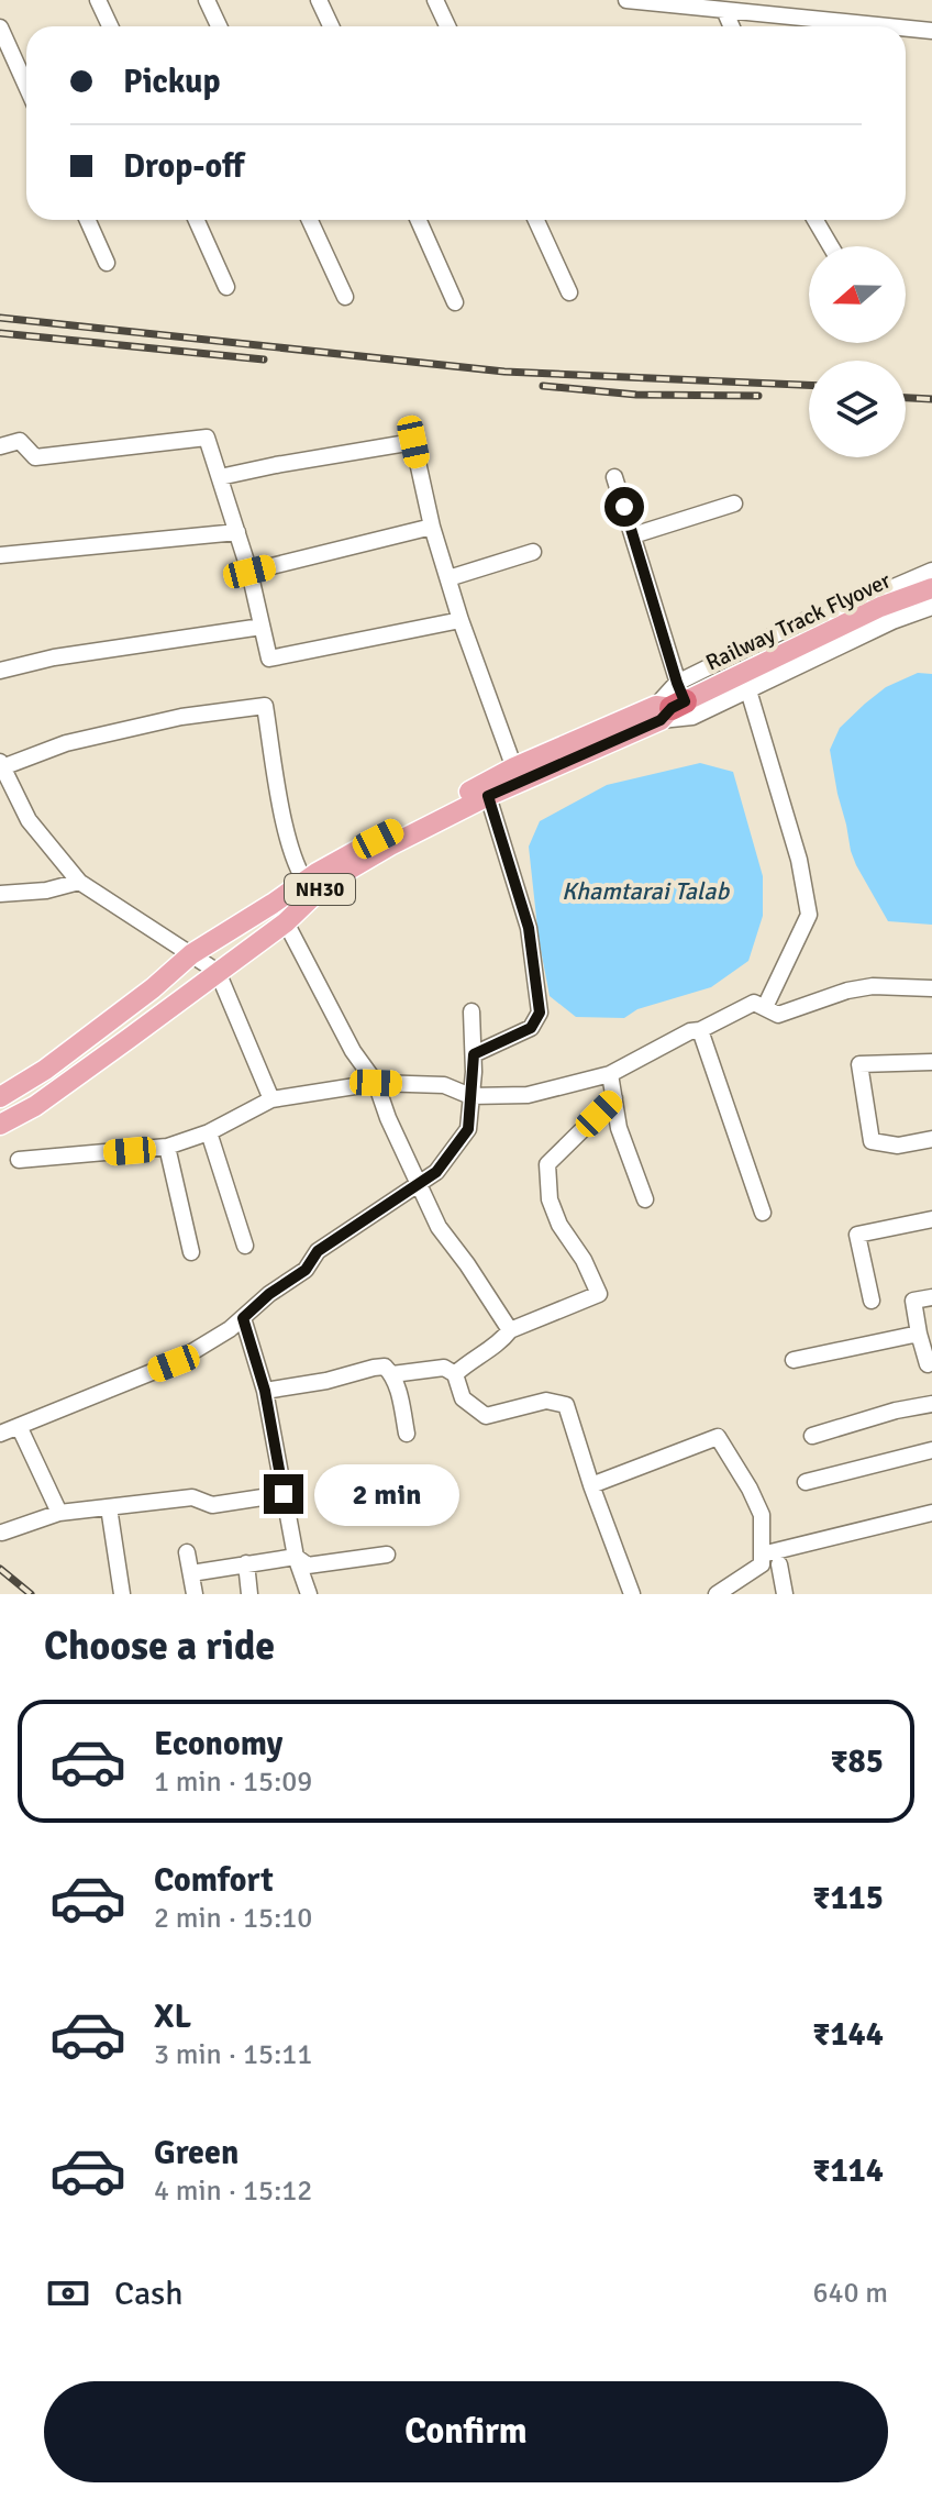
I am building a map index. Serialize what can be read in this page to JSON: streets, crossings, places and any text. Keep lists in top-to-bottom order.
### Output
{
  "streets": {
    "main road": ["Railway Track Flyover", "NH30"]
  },
  "crossings": [
    ["Railway Track Flyover", "NH30"]
  ],
  "water": ["Khamtarai Talab"],
  "north": "left",
  "page": {
    "banner": ["Pickup", "Drop-off"],
    "bubble": "2 min",
    "heading": "Choose a ride",
    "list": [
      {
        "name": "Economy",
        "note": "1 min · 15:09",
        "value": "₹85"
      },
      {
        "name": "Comfort",
        "note": "2 min · 15:10",
        "value": "₹115"
      },
      {
        "name": "XL",
        "note": "3 min · 15:11",
        "value": "₹144"
      },
      {
        "name": "Green",
        "note": "4 min · 15:12",
        "value": "₹114"
      }
    ],
    "pay": ["Cash", "640 m"],
    "buttons": "Confirm"
  }
}
